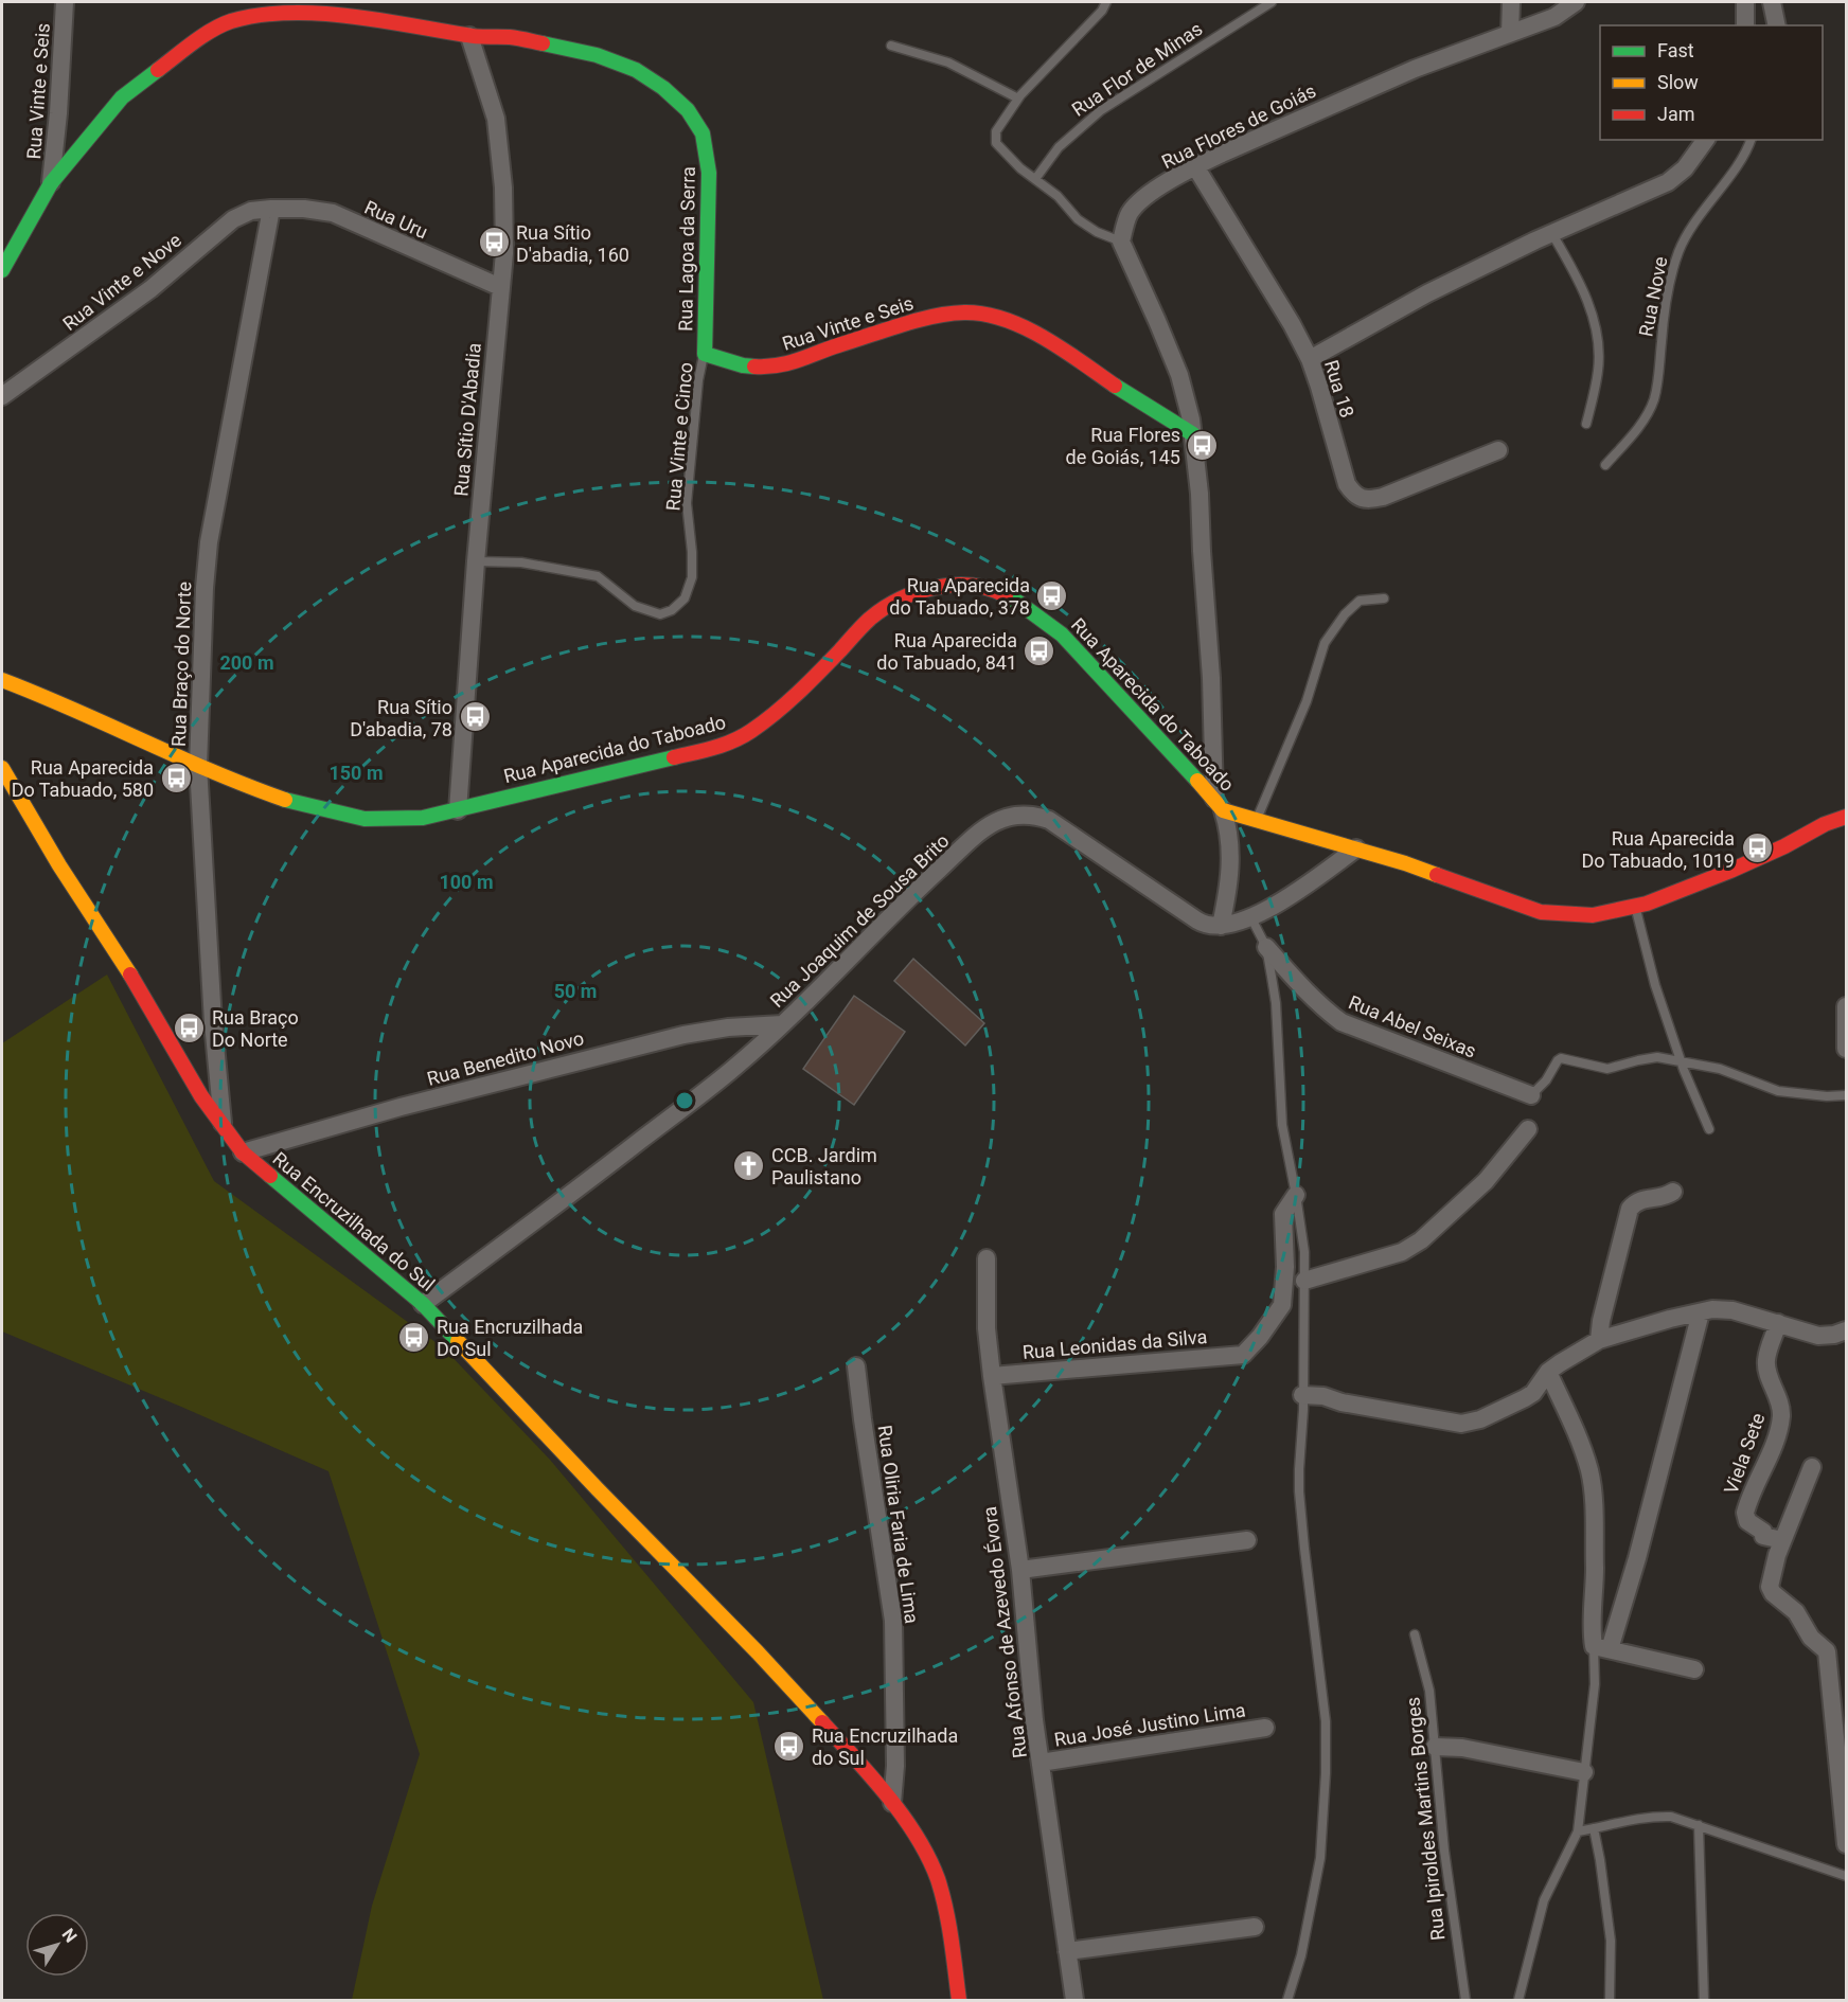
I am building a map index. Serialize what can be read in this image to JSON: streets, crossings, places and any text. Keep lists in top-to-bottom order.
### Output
{
  "streets": {
    "street": [
      "Rua Vinte e Seis",
      "Rua Flores de Goiás",
      "Rua Uru",
      "Rua Lagoa da Serra",
      "Rua Vinte e Nove",
      "Rua 18",
      "Rua Sítio D'Abadia",
      "Rua Braço do Norte",
      "Rua Aparecida do Taboado",
      "Rua Joaquim de Sousa Brito",
      "Rua Abel Seixas",
      "Rua Benedito Novo",
      "Rua Encruzilhada do Sul",
      "Rua Leonidas da Silva",
      "Viela Sete",
      "Rua Oliria Faria de Lima",
      "Rua Afonso de Azevedo Évora",
      "Rua José Justino Lima"
    ],
    "lane": [
      "Rua Flor de Minas",
      "Rua Nove",
      "Rua Vinte e Cinco",
      "Rua Ipiroldes Martins Borges"
    ]
  },
  "crossings": [
    ["Rua Vinte e Seis", "Rua Lagoa da Serra"],
    ["Rua Vinte e Seis", "Rua Vinte e Cinco"],
    ["Rua Flores de Goiás", "Rua 18"],
    ["Rua Uru", "Rua Vinte e Nove"],
    ["Rua Uru", "Rua Sítio D'Abadia"],
    ["Rua Uru", "Rua Braço do Norte"],
    ["Rua Lagoa da Serra", "Rua Sítio D'Abadia"],
    ["Rua Lagoa da Serra", "Rua Vinte e Cinco"],
    ["Rua Vinte e Nove", "Rua Braço do Norte"],
    ["Rua Sítio D'Abadia", "Rua Vinte e Cinco"],
    ["Rua Sítio D'Abadia", "Rua Aparecida do Taboado"],
    ["Rua Braço do Norte", "Rua Aparecida do Taboado"],
    ["Rua Braço do Norte", "Rua Encruzilhada do Sul"],
    ["Rua Joaquim de Sousa Brito", "Rua Benedito Novo"],
    ["Rua Joaquim de Sousa Brito", "Rua Encruzilhada do Sul"],
    ["Rua Benedito Novo", "Rua Encruzilhada do Sul"],
    ["Rua Encruzilhada do Sul", "Rua Oliria Faria de Lima"],
    ["Rua Leonidas da Silva", "Rua Afonso de Azevedo Évora"],
    ["Rua Afonso de Azevedo Évora", "Rua José Justino Lima"]
  ],
  "places": {
    "bus stop": [
      "Rua Sítio D'abadia, 160",
      "Rua Flores de Goiás, 145",
      "Rua Aparecida do Tabuado, 378",
      "Rua Aparecida do Tabuado, 841",
      "Rua Sítio D'abadia, 78",
      "Rua Aparecida Do Tabuado, 580",
      "Rua Aparecida Do Tabuado, 1019",
      "Rua Braço Do Norte",
      "Rua Encruzilhada Do Sul",
      "Rua Encruzilhada do Sul"
    ],
    "church": ["CCB. Jardim Paulistano"]
  },
  "legend": ["Fast", "Slow", "Jam"],
  "north": "top right",
  "rings": [
    "200 m",
    "150 m",
    "100 m",
    "50 m"
  ]
}
